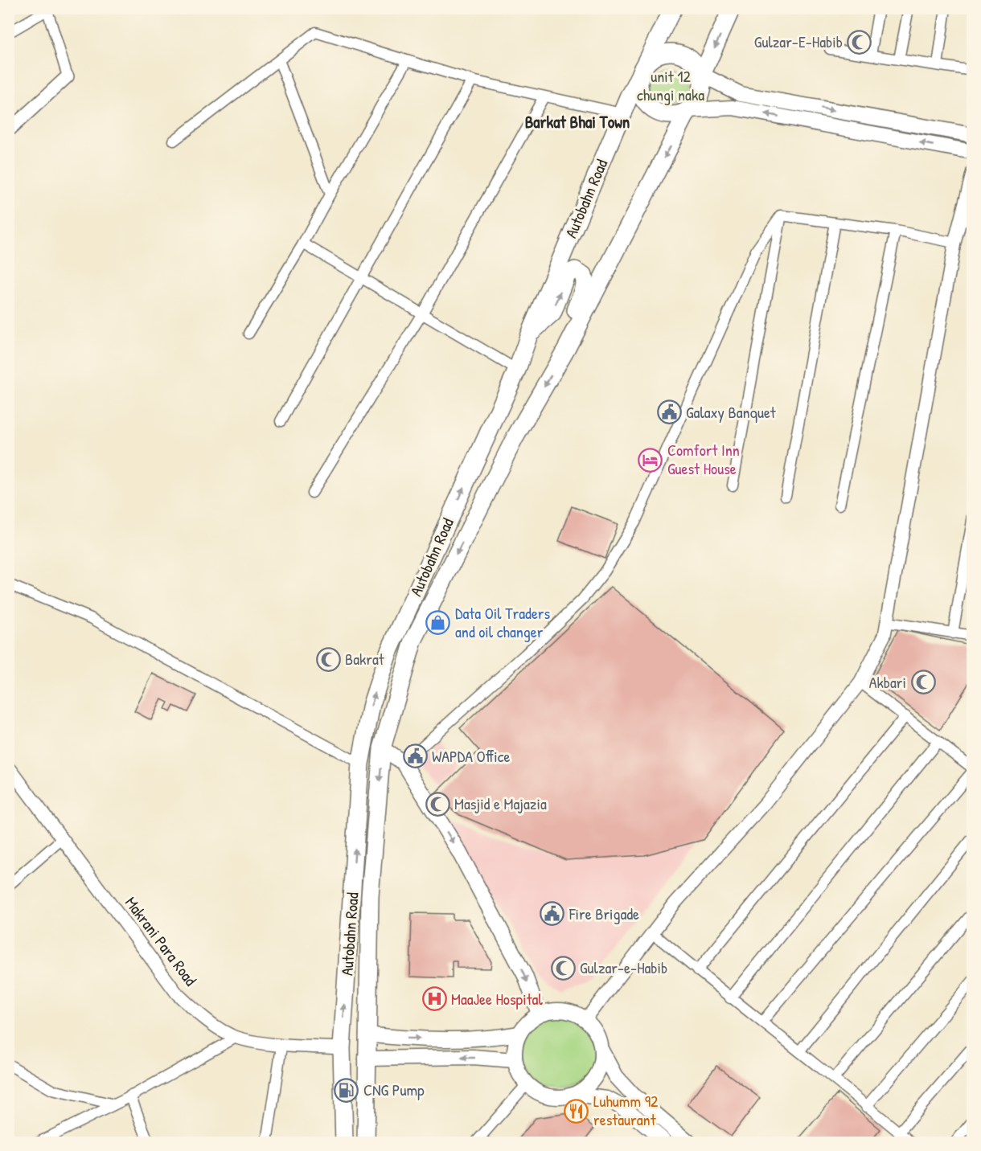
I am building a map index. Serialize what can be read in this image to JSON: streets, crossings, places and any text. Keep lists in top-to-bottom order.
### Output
{
  "streets": {
    "highway": ["Autobahn Road"],
    "street": ["Makrani Para Road"]
  },
  "crossings": [
    ["Autobahn Road", "Makrani Para Road"]
  ],
  "districts": ["Barkat Bhai Town"],
  "parks": ["unit 12 chungi naka"],
  "places": {
    "mosque": [
      "Gulzar-E-Habib",
      "Bakrat",
      "Akbari",
      "Masjid e Majazia",
      "Gulzar-e-Habib"
    ],
    "public building": ["Galaxy Banquet", "WAPDA Office", "Fire Brigade"],
    "hotel": ["Comfort Inn Guest House"],
    "shop": ["Data Oil Traders and oil changer"],
    "hospital": ["MaaJee Hospital"],
    "fuel station": ["CNG Pump"],
    "restaurant": ["Luhumm 92 restaurant"]
  }
}
